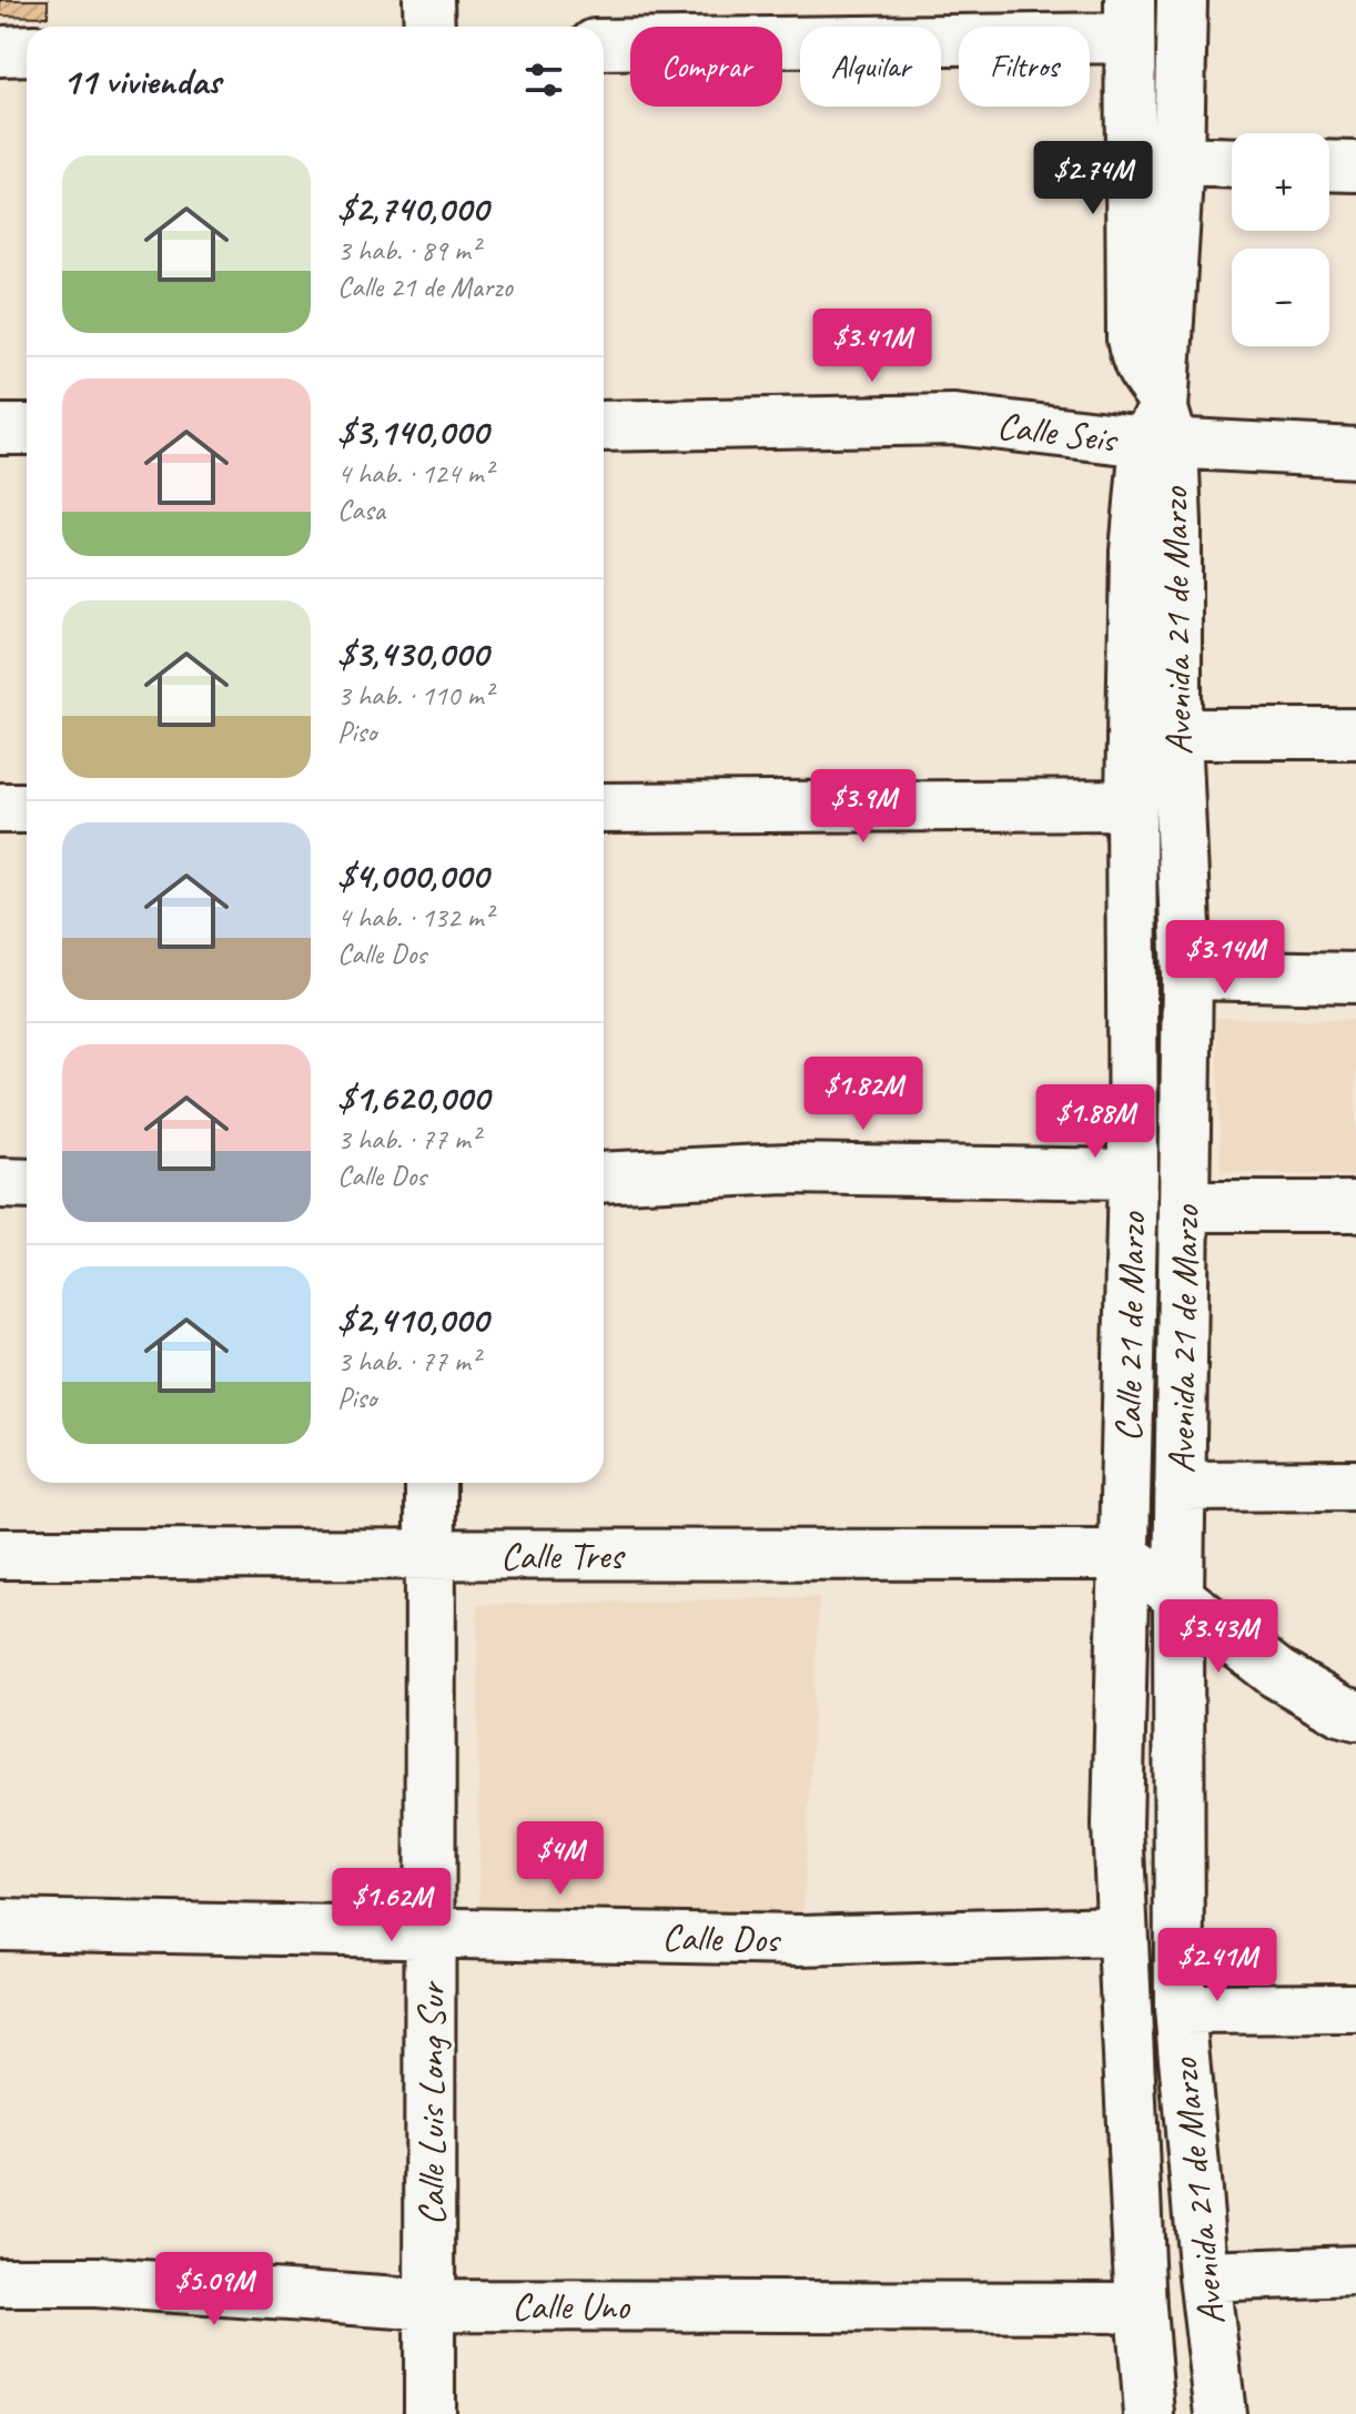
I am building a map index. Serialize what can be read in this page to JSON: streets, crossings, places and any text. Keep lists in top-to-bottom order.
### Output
{
  "streets": {
    "street": [
      "Calle Seis",
      "Avenida 21 de Marzo",
      "Calle 21 de Marzo",
      "Calle Tres",
      "Calle Dos",
      "Calle Luis Long Sur",
      "Calle Uno"
    ]
  },
  "crossings": [
    ["Calle Seis", "Avenida 21 de Marzo"],
    ["Calle Seis", "Calle 21 de Marzo"],
    ["Avenida 21 de Marzo", "Calle 21 de Marzo"],
    ["Calle 21 de Marzo", "Calle Tres"],
    ["Calle 21 de Marzo", "Calle Dos"],
    ["Calle 21 de Marzo", "Calle Uno"],
    ["Calle Tres", "Calle Luis Long Sur"],
    ["Calle Dos", "Calle Luis Long Sur"],
    ["Calle Luis Long Sur", "Calle Uno"]
  ],
  "page": {
    "chip": ["Comprar", "Alquilar", "Filtros"],
    "heading": "11 viviendas",
    "map_buttons": ["+", "−"],
    "list": [
      {
        "name": "$2,740,000",
        "note": "3 hab. · 89 m² · Calle 21 de Marzo"
      },
      {
        "name": "$3,140,000",
        "note": "4 hab. · 124 m² · Casa"
      },
      {
        "name": "$3,430,000",
        "note": "3 hab. · 110 m² · Piso"
      },
      {
        "name": "$4,000,000",
        "note": "4 hab. · 132 m² · Calle Dos"
      },
      {
        "name": "$1,620,000",
        "note": "3 hab. · 77 m² · Calle Dos"
      },
      {
        "name": "$2,410,000",
        "note": "3 hab. · 77 m² · Piso"
      }
    ],
    "price": [
      "$2.74M",
      "$3.41M",
      "$3.9M",
      "$3.14M",
      "$1.82M",
      "$1.88M",
      "$3.43M",
      "$4M",
      "$1.62M",
      "$2.41M",
      "$5.09M"
    ]
  }
}
